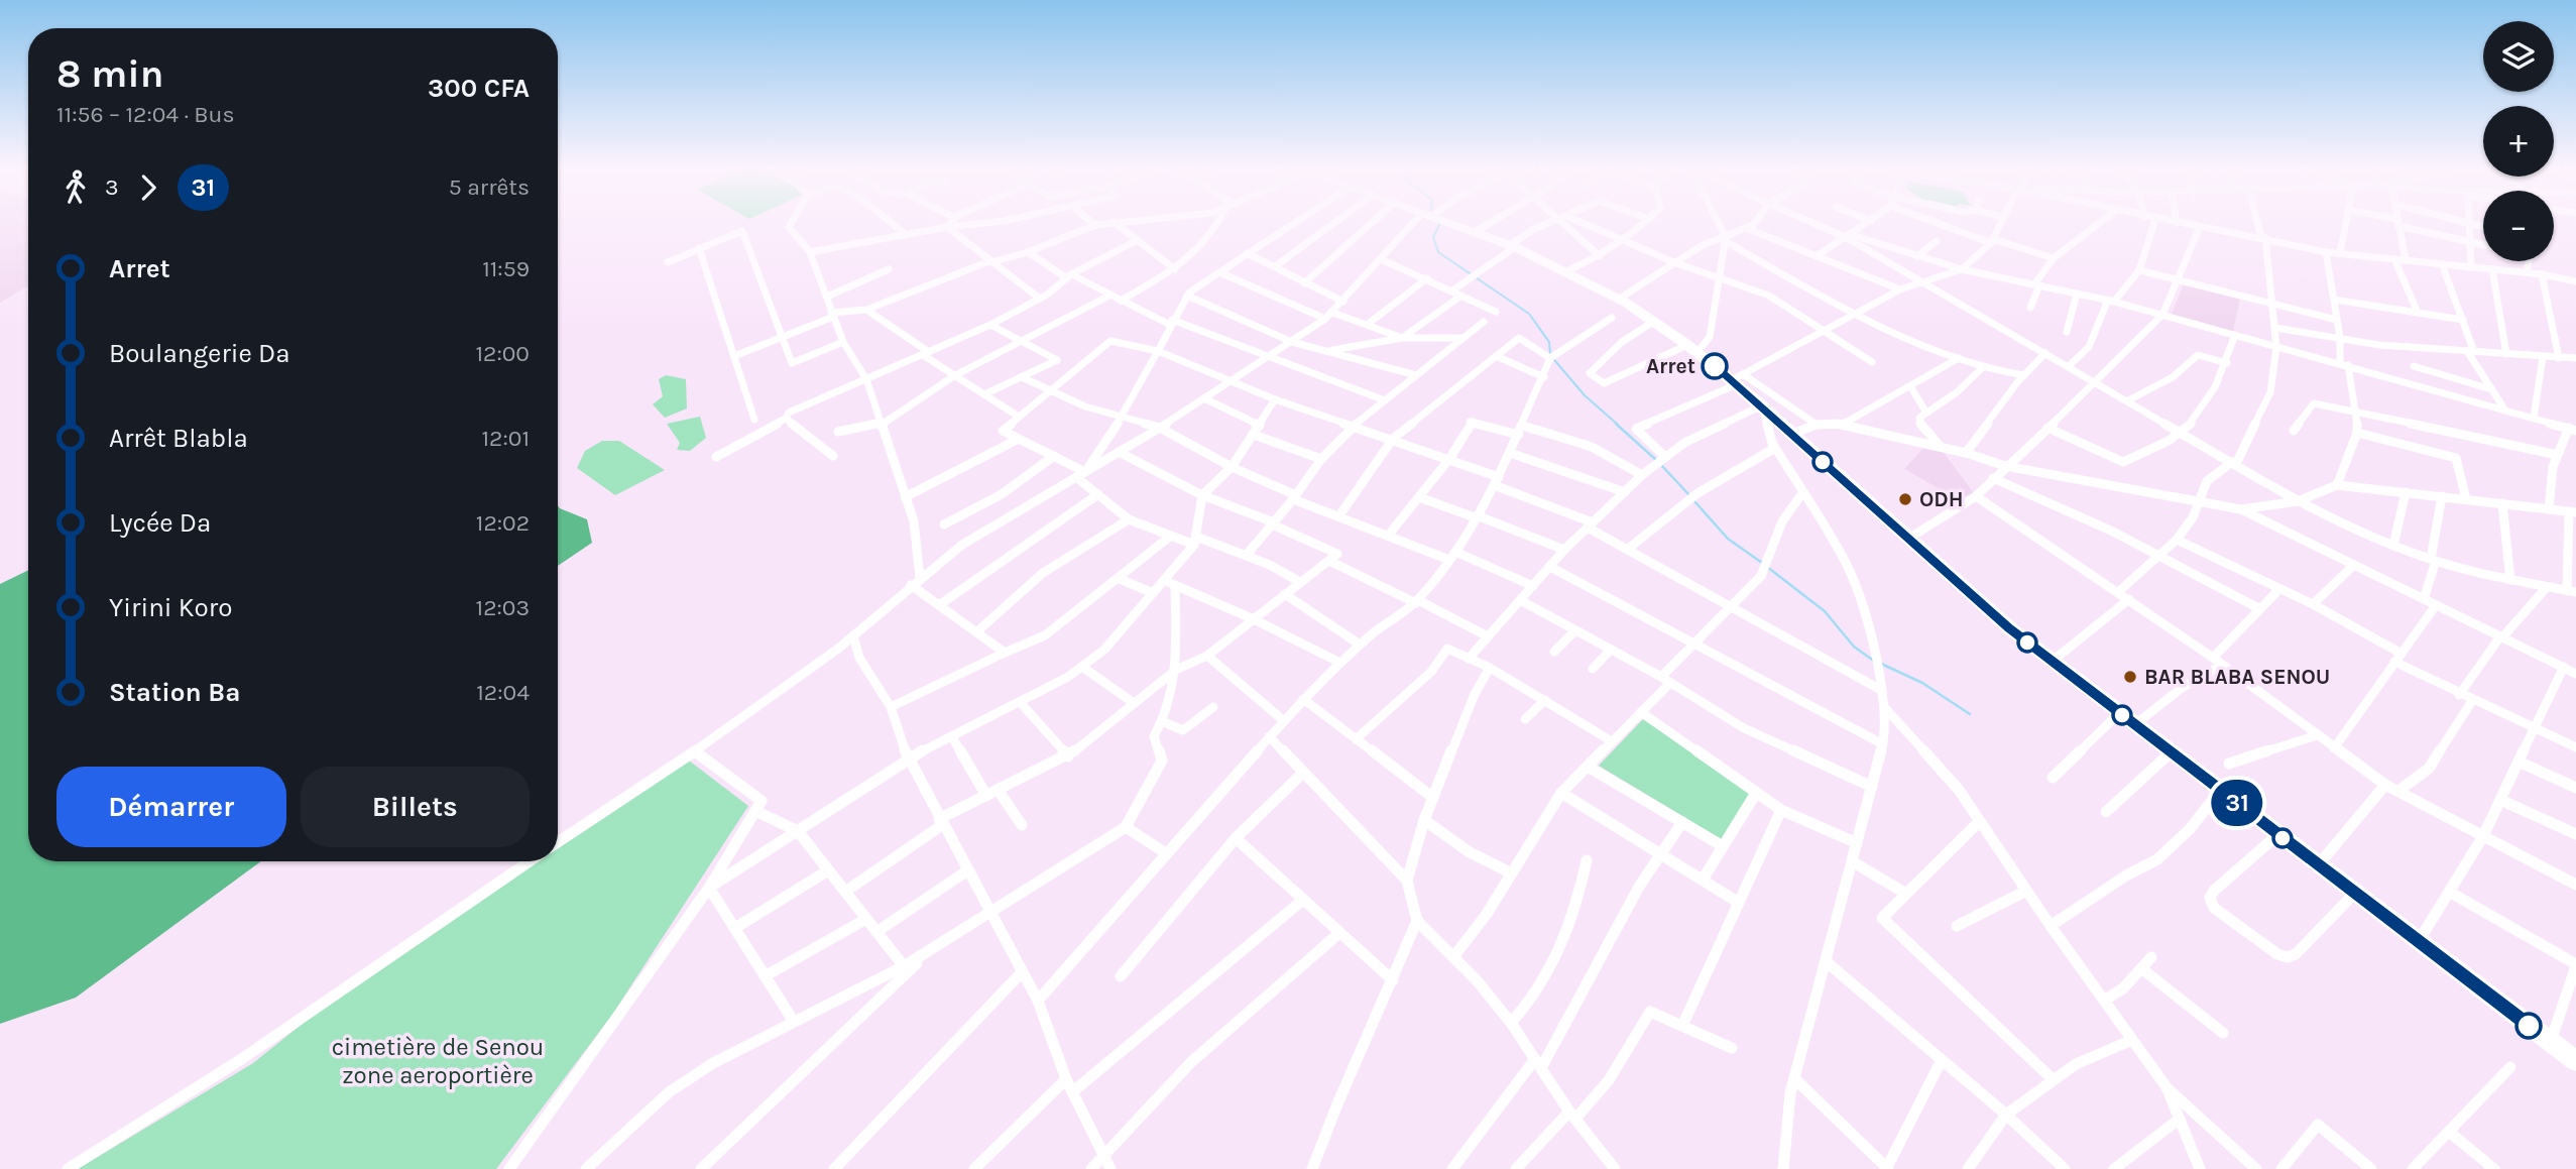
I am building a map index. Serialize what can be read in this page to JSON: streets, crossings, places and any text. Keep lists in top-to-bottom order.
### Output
{
  "parks": ["cimetière de Senou zone aeroportière"],
  "places": ["Arret", "ODH", "BAR BLABA SENOU"],
  "lines": ["bus line 31"],
  "page": {
    "on_map": "31",
    "map_buttons": ["+", "−"],
    "heading": ["8 min", "11:56 – 12:04 · Bus", "300 CFA"],
    "legs": ["3", "31", "5 arrêts"],
    "list": [
      {
        "name": "Arret",
        "value": "11:59"
      },
      {
        "name": "Boulangerie Da",
        "value": "12:00"
      },
      {
        "name": "Arrêt Blabla",
        "value": "12:01"
      },
      {
        "name": "Lycée Da",
        "value": "12:02"
      },
      {
        "name": "Yirini Koro",
        "value": "12:03"
      },
      {
        "name": "Station Ba",
        "value": "12:04"
      }
    ],
    "buttons": ["Démarrer", "Billets"]
  }
}
